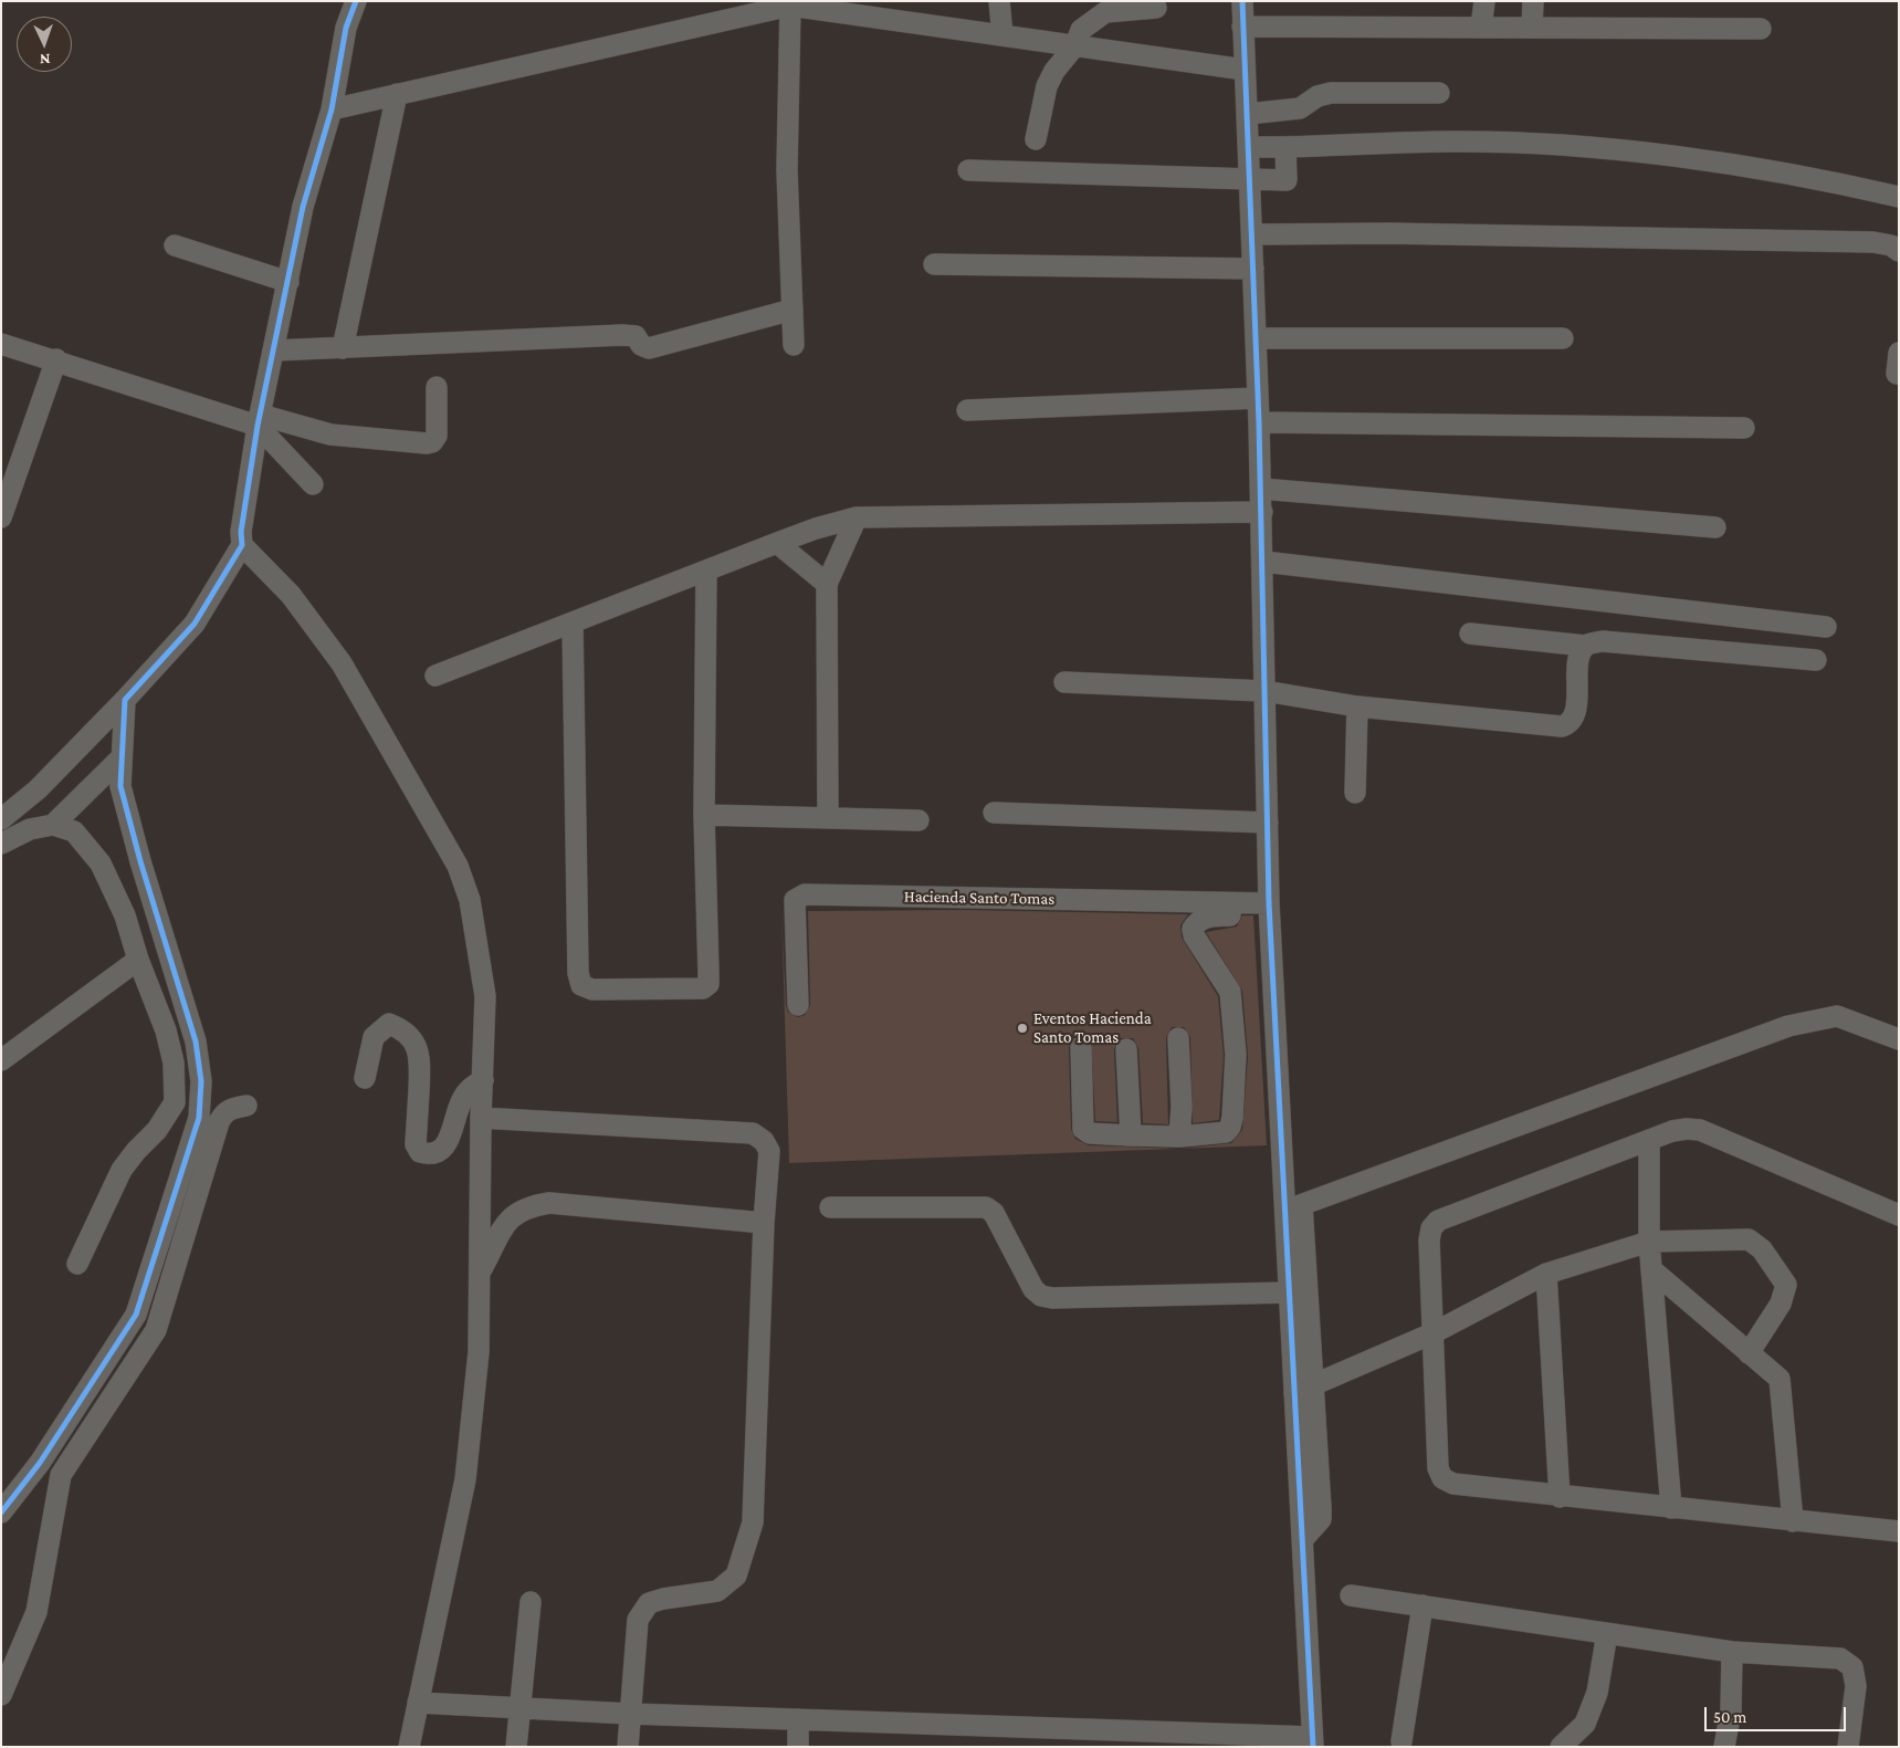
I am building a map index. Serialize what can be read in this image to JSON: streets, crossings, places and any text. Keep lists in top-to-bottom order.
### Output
{
  "streets": {
    "street": ["Hacienda Santo Tomas"]
  },
  "places": ["Eventos Hacienda Santo Tomas"],
  "scale_bar": "50 m",
  "north": "bottom"
}
